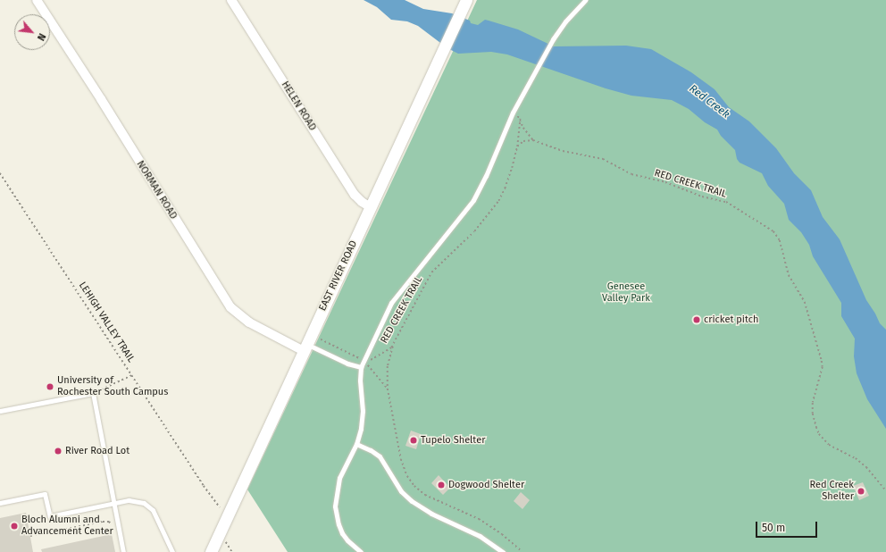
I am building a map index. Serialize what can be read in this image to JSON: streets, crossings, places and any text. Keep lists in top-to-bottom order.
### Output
{
  "streets": {
    "street": ["HELEN ROAD", "NORMAN ROAD", "EAST RIVER ROAD"],
    "path": ["RED CREEK TRAIL", "LEHIGH VALLEY TRAIL"]
  },
  "crossings": [
    ["HELEN ROAD", "EAST RIVER ROAD"],
    ["NORMAN ROAD", "EAST RIVER ROAD"],
    ["EAST RIVER ROAD", "LEHIGH VALLEY TRAIL"]
  ],
  "water": ["Red Creek"],
  "parks": ["Genesee Valley Park"],
  "places": [
    "cricket pitch",
    "University of Rochester South Campus",
    "Tupelo Shelter",
    "River Road Lot",
    "Dogwood Shelter",
    "Red Creek Shelter",
    "Bloch Alumni and Advancement Center"
  ],
  "scale_bar": "50 m",
  "north": "bottom right"
}
